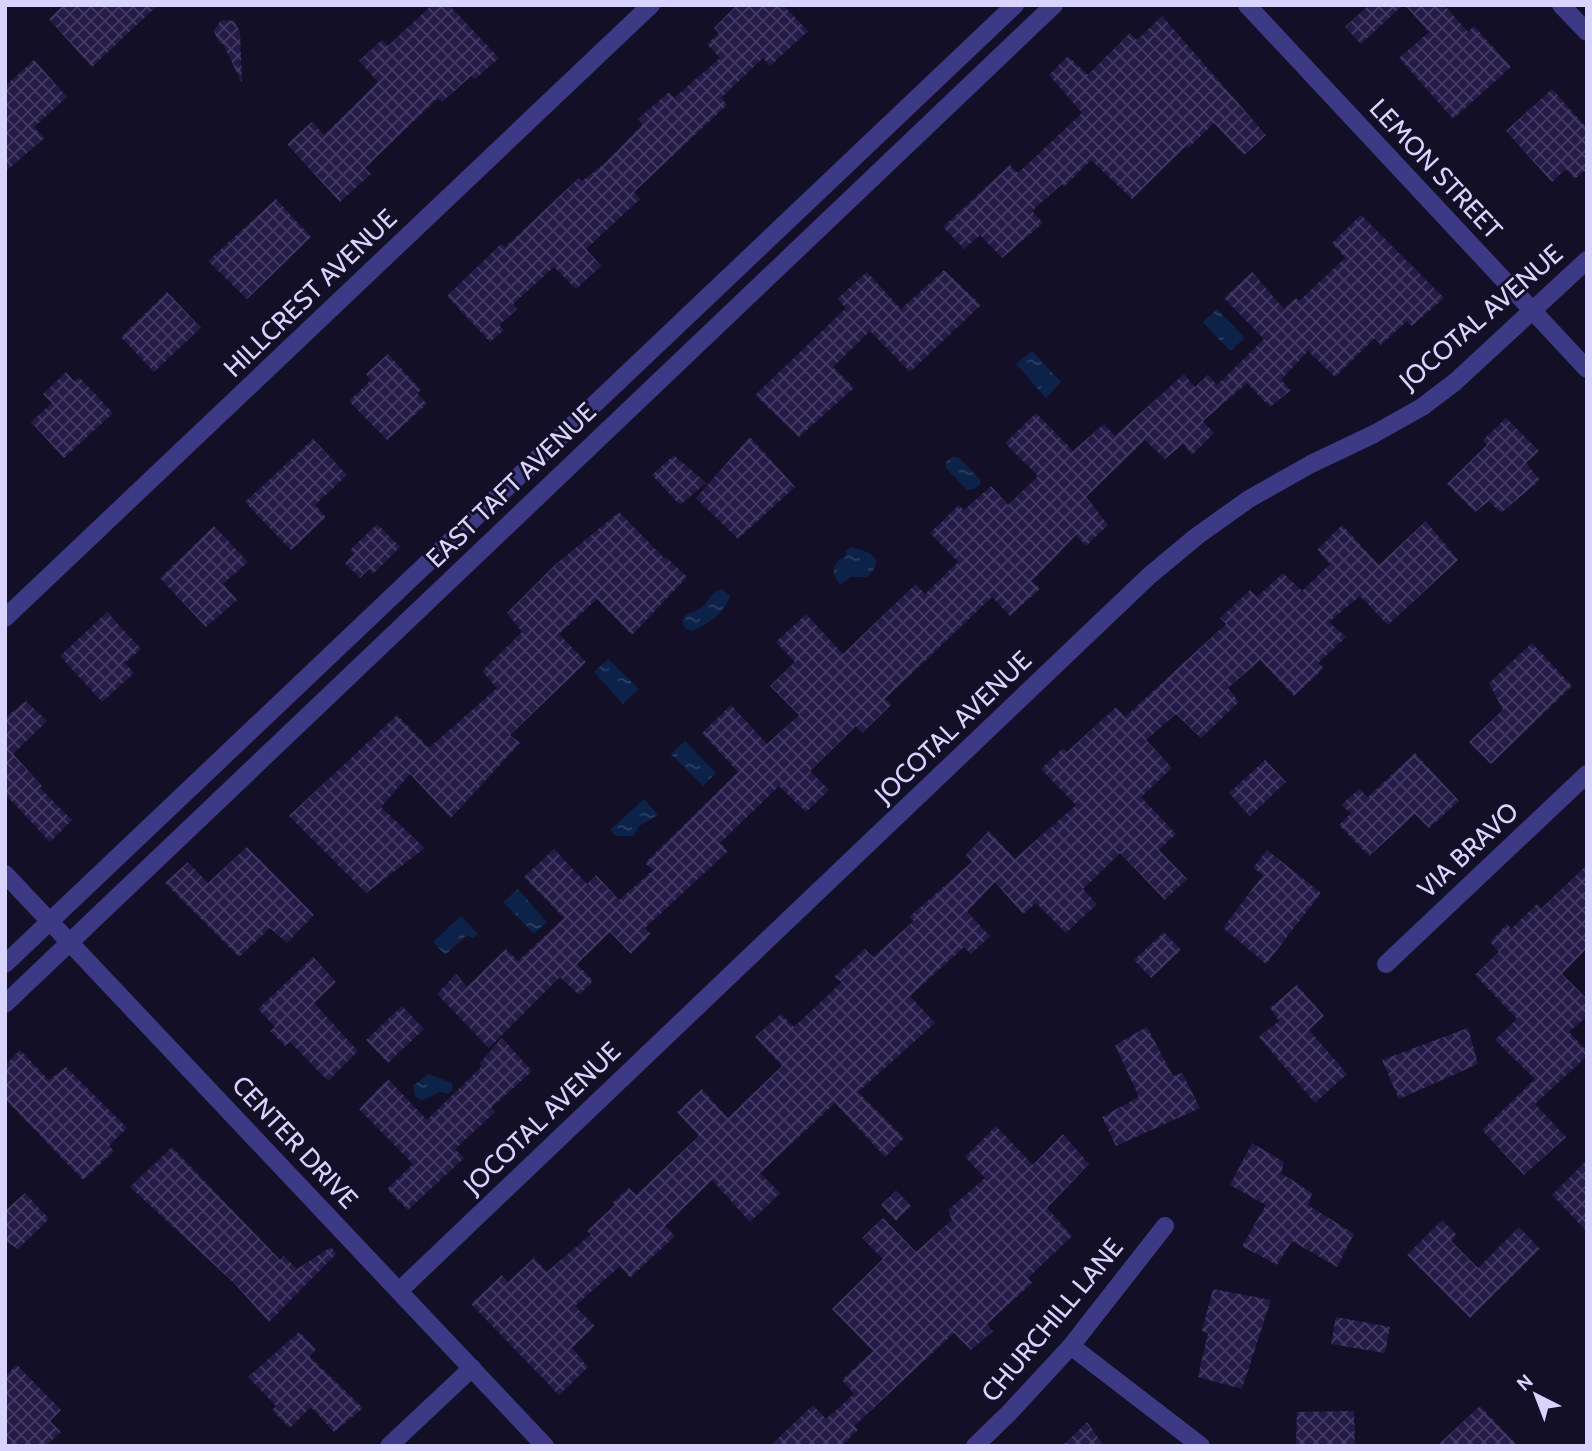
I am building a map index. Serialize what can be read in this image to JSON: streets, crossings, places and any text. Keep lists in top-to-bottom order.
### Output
{
  "streets": {
    "street": [
      "LEMON STREET",
      "HILLCREST AVENUE",
      "JOCOTAL AVENUE",
      "EAST TAFT AVENUE",
      "VIA BRAVO",
      "CENTER DRIVE",
      "CHURCHILL LANE"
    ]
  },
  "crossings": [
    ["LEMON STREET", "JOCOTAL AVENUE"],
    ["JOCOTAL AVENUE", "CENTER DRIVE"],
    ["EAST TAFT AVENUE", "CENTER DRIVE"]
  ],
  "north": "top left"
}
